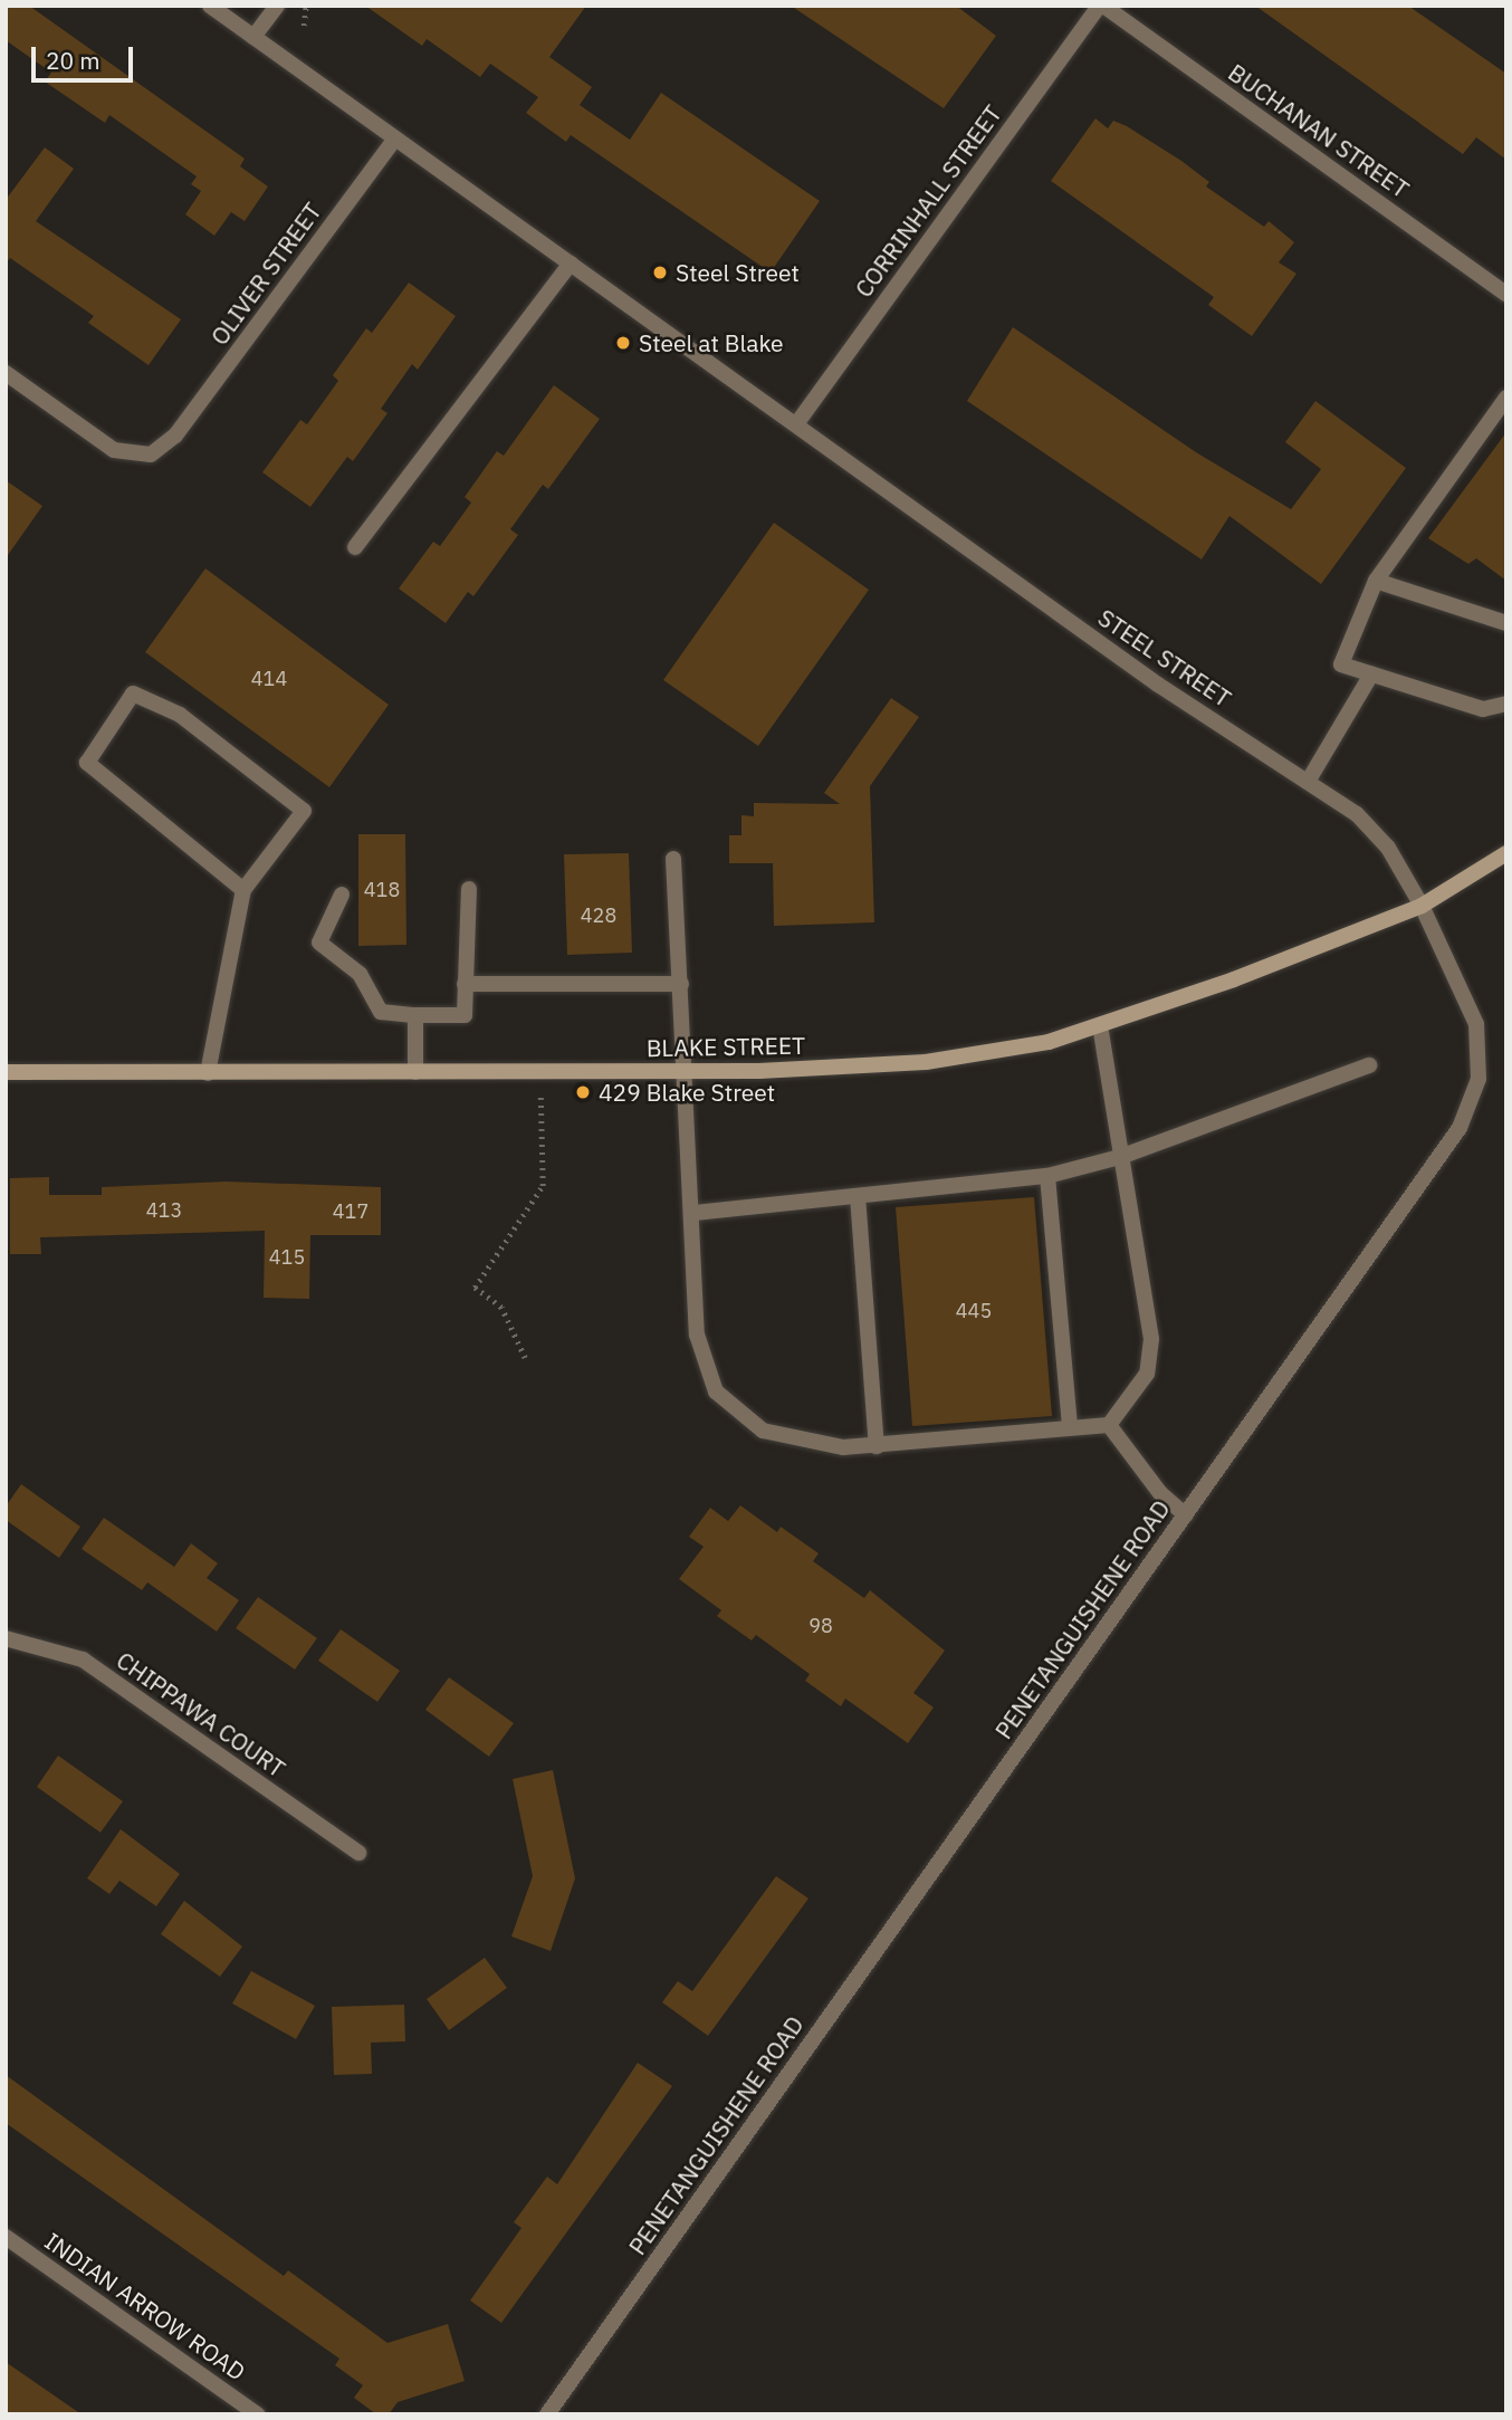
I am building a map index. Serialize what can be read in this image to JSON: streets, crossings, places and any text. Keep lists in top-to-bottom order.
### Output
{
  "streets": {
    "main road": ["BLAKE STREET"],
    "street": [
      "BUCHANAN STREET",
      "CORRINHALL STREET",
      "OLIVER STREET",
      "STEEL STREET",
      "PENETANGUISHENE ROAD",
      "CHIPPAWA COURT",
      "INDIAN ARROW ROAD"
    ]
  },
  "crossings": [
    ["BUCHANAN STREET", "CORRINHALL STREET"],
    ["CORRINHALL STREET", "STEEL STREET"],
    ["OLIVER STREET", "STEEL STREET"],
    ["STEEL STREET", "BLAKE STREET"],
    ["STEEL STREET", "PENETANGUISHENE ROAD"],
    ["BLAKE STREET", "PENETANGUISHENE ROAD"]
  ],
  "places": ["Steel Street", "Steel at Blake", "429 Blake Street"],
  "house_numbers": [
    "414",
    "418",
    "428",
    "413",
    "417",
    "415",
    "445",
    "98"
  ],
  "scale_bar": "20 m"
}
